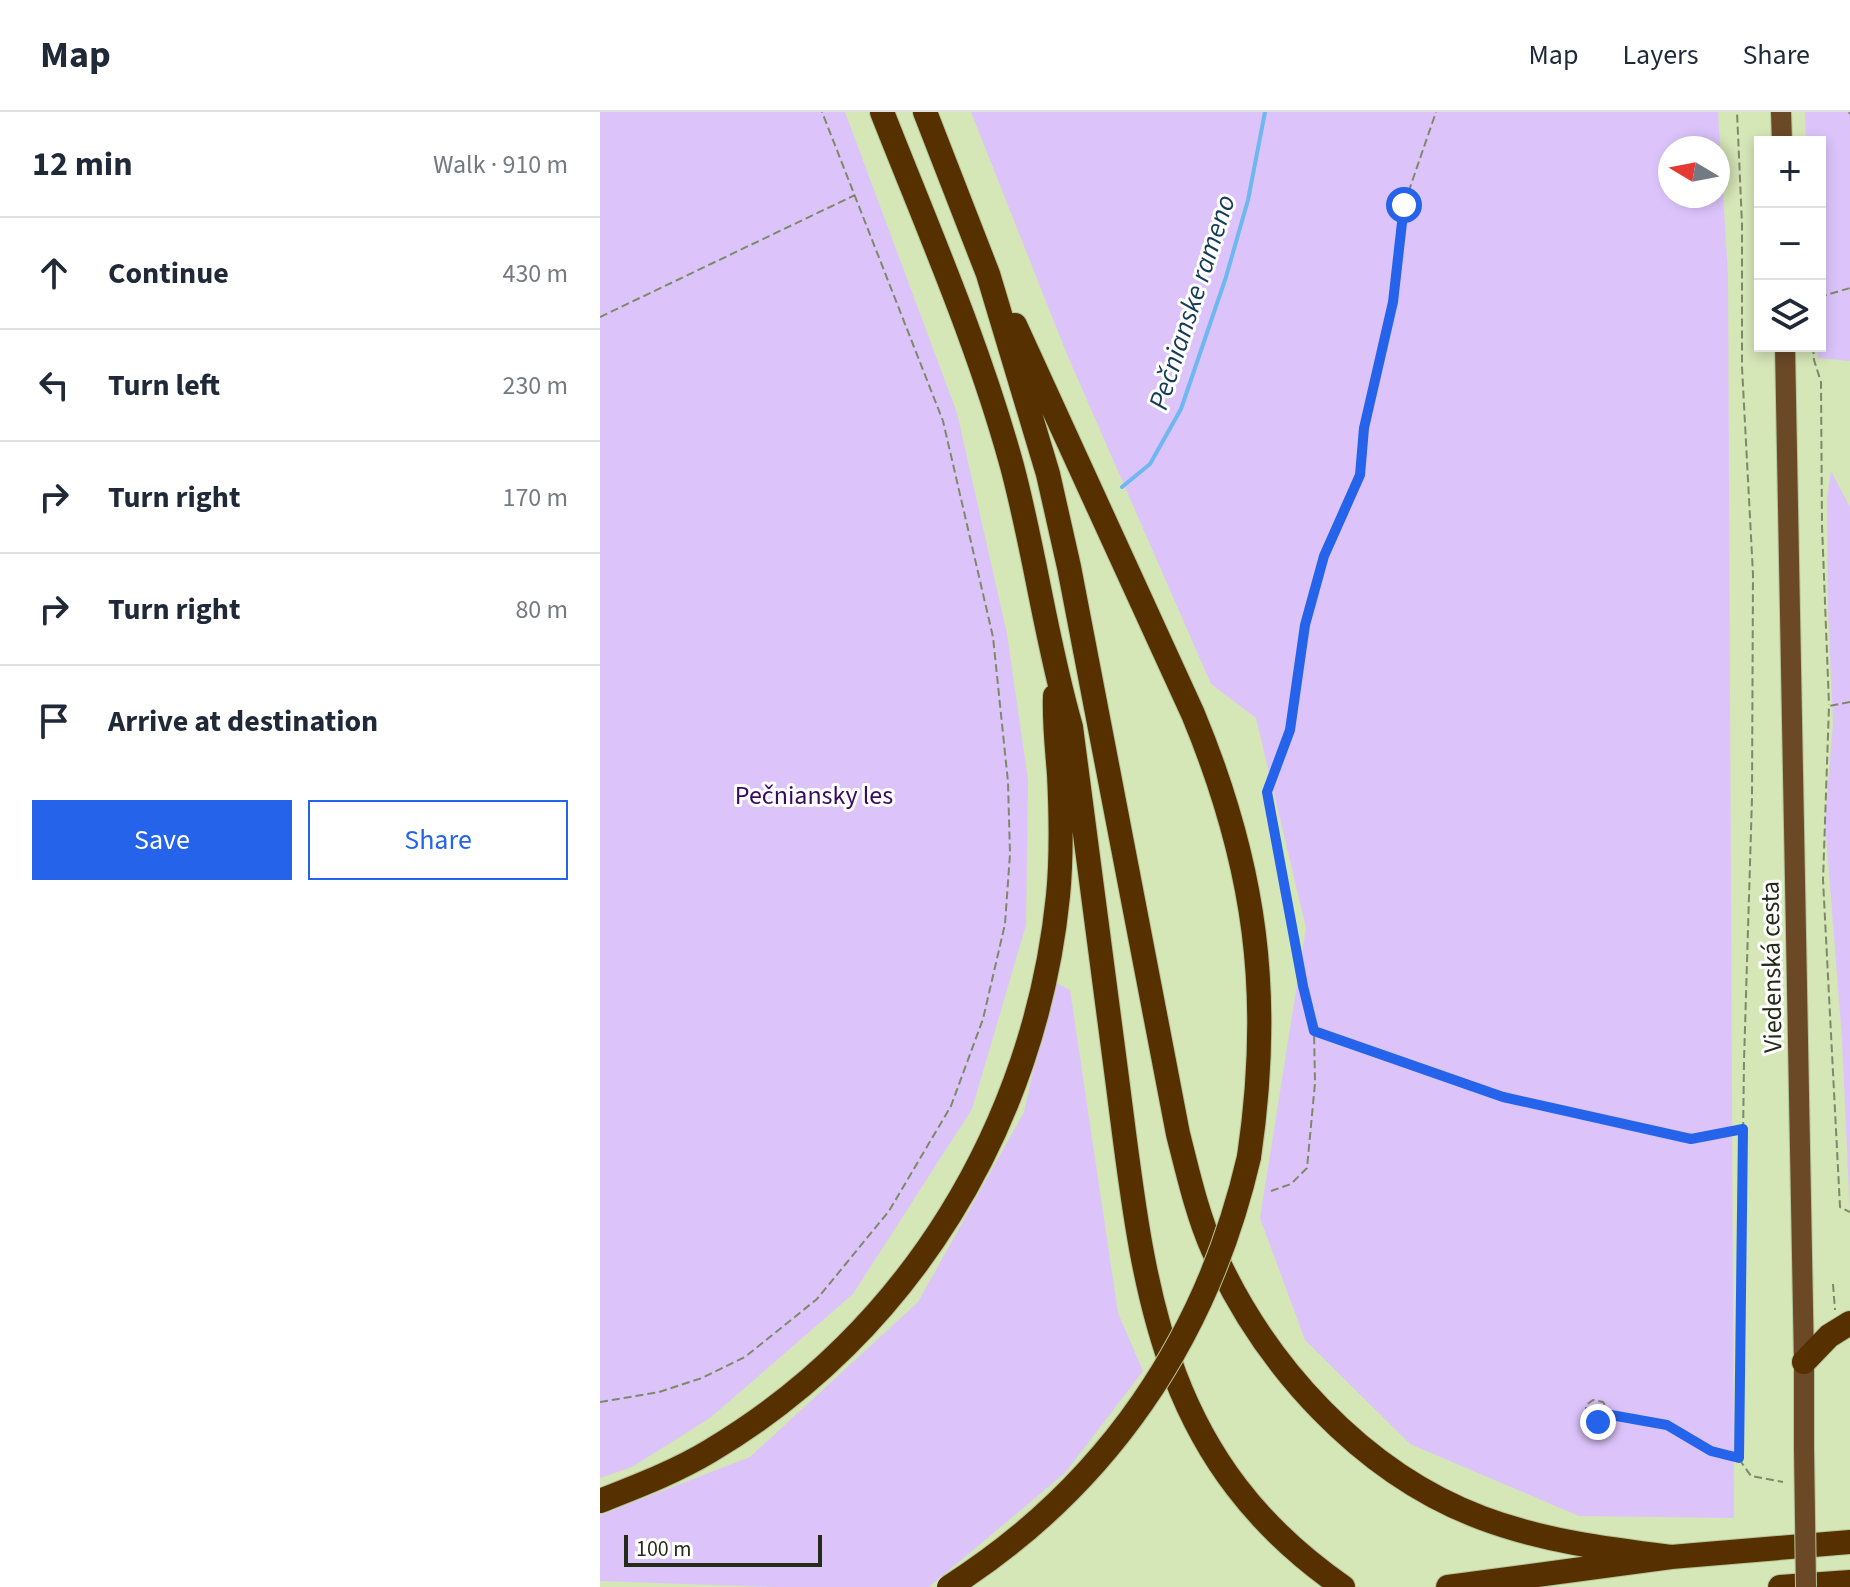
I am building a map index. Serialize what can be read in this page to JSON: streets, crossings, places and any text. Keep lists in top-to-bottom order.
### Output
{
  "streets": {
    "main road": ["Viedenská cesta"]
  },
  "water": ["Pečnianske rameno"],
  "parks": ["Pečniansky les"],
  "scale_bar": "100 m",
  "north": "left",
  "page": {
    "header": "Map",
    "nav": ["Map", "Layers", "Share"],
    "heading": ["12 min", "Walk · 910 m"],
    "map_buttons": ["+", "−"],
    "list": [
      ["Continue", "430 m"],
      ["Turn left", "230 m"],
      ["Turn right", "170 m"],
      ["Turn right", "80 m"],
      "Arrive at destination"
    ],
    "buttons": ["Save", "Share"],
    "scale": "100 m"
  }
}
